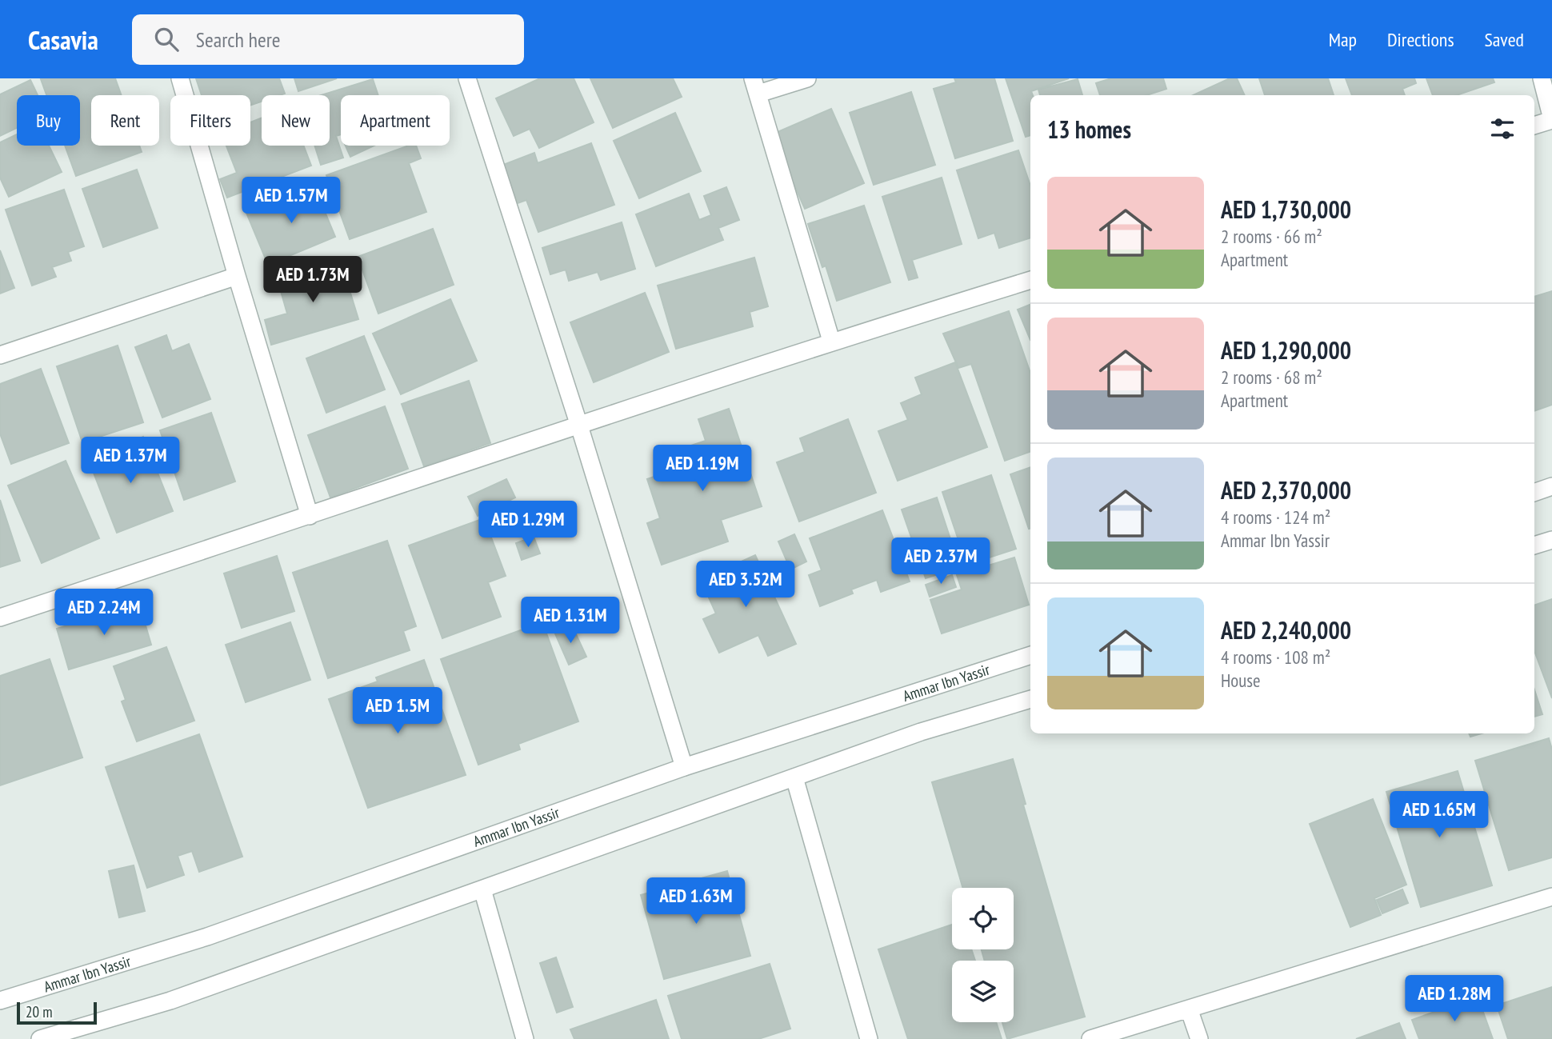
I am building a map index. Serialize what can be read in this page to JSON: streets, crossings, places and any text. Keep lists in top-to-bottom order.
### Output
{
  "streets": {
    "street": ["Ammar Ibn Yassir"]
  },
  "scale_bar": "20 m",
  "page": {
    "header": "Casavia",
    "search": "Search here",
    "nav": ["Map", "Directions", "Saved"],
    "chip": [
      "Buy",
      "Rent",
      "Filters",
      "New",
      "Apartment"
    ],
    "heading": "13 homes",
    "list": [
      {
        "name": "AED 1,730,000",
        "note": "2 rooms · 66 m² · Apartment"
      },
      {
        "name": "AED 1,290,000",
        "note": "2 rooms · 68 m² · Apartment"
      },
      {
        "name": "AED 2,370,000",
        "note": "4 rooms · 124 m² · Ammar Ibn Yassir"
      },
      {
        "name": "AED 2,240,000",
        "note": "4 rooms · 108 m² · House"
      }
    ],
    "price": [
      "AED 1.57M",
      "AED 1.73M",
      "AED 1.37M",
      "AED 1.19M",
      "AED 1.29M",
      "AED 2.37M",
      "AED 3.52M",
      "AED 2.24M",
      "AED 1.31M",
      "AED 1.5M",
      "AED 1.65M",
      "AED 1.63M",
      "AED 1.28M"
    ],
    "scale": "20 m"
  }
}
